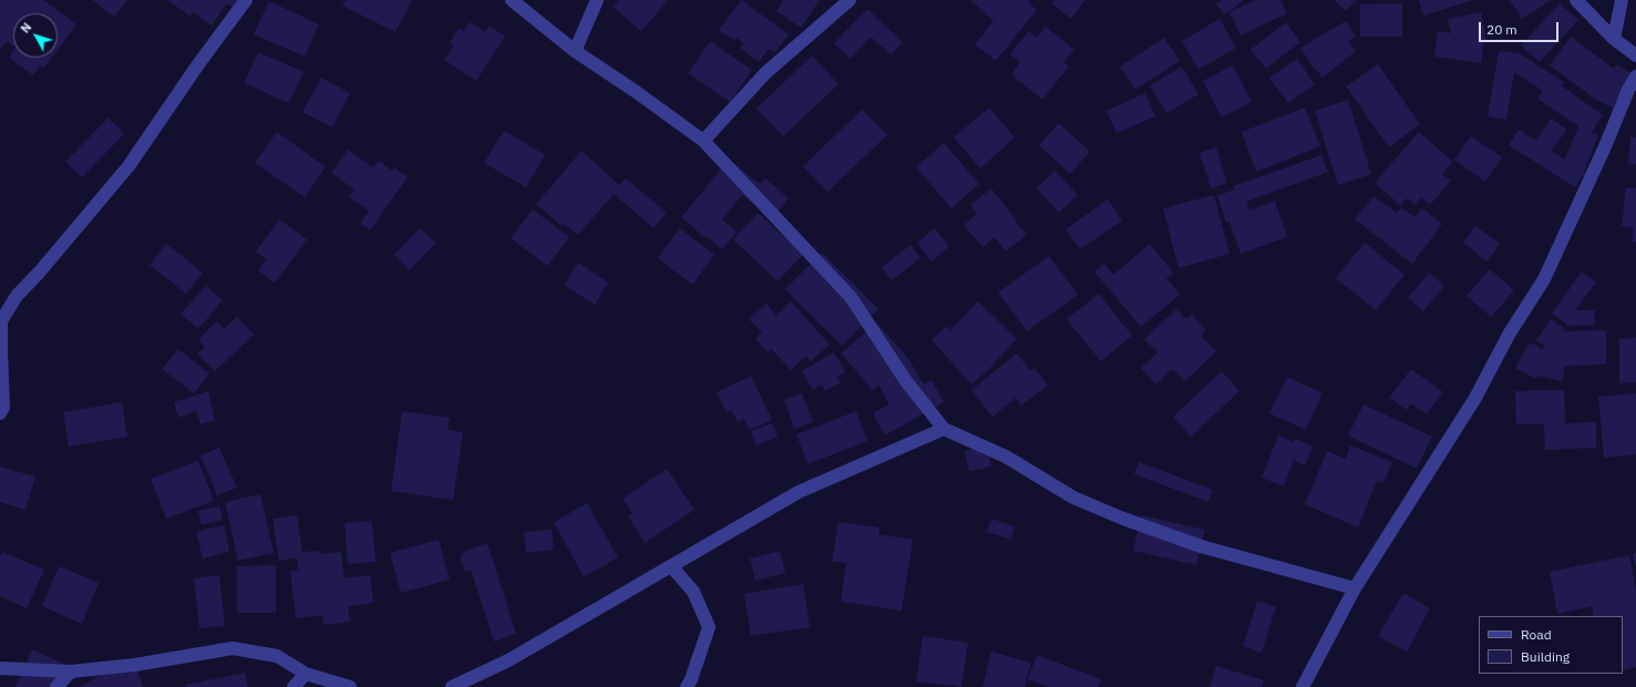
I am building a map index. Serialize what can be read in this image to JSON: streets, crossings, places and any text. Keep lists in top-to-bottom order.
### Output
{
  "legend": ["Road", "Building"],
  "scale_bar": "20 m",
  "north": "top left"
}
